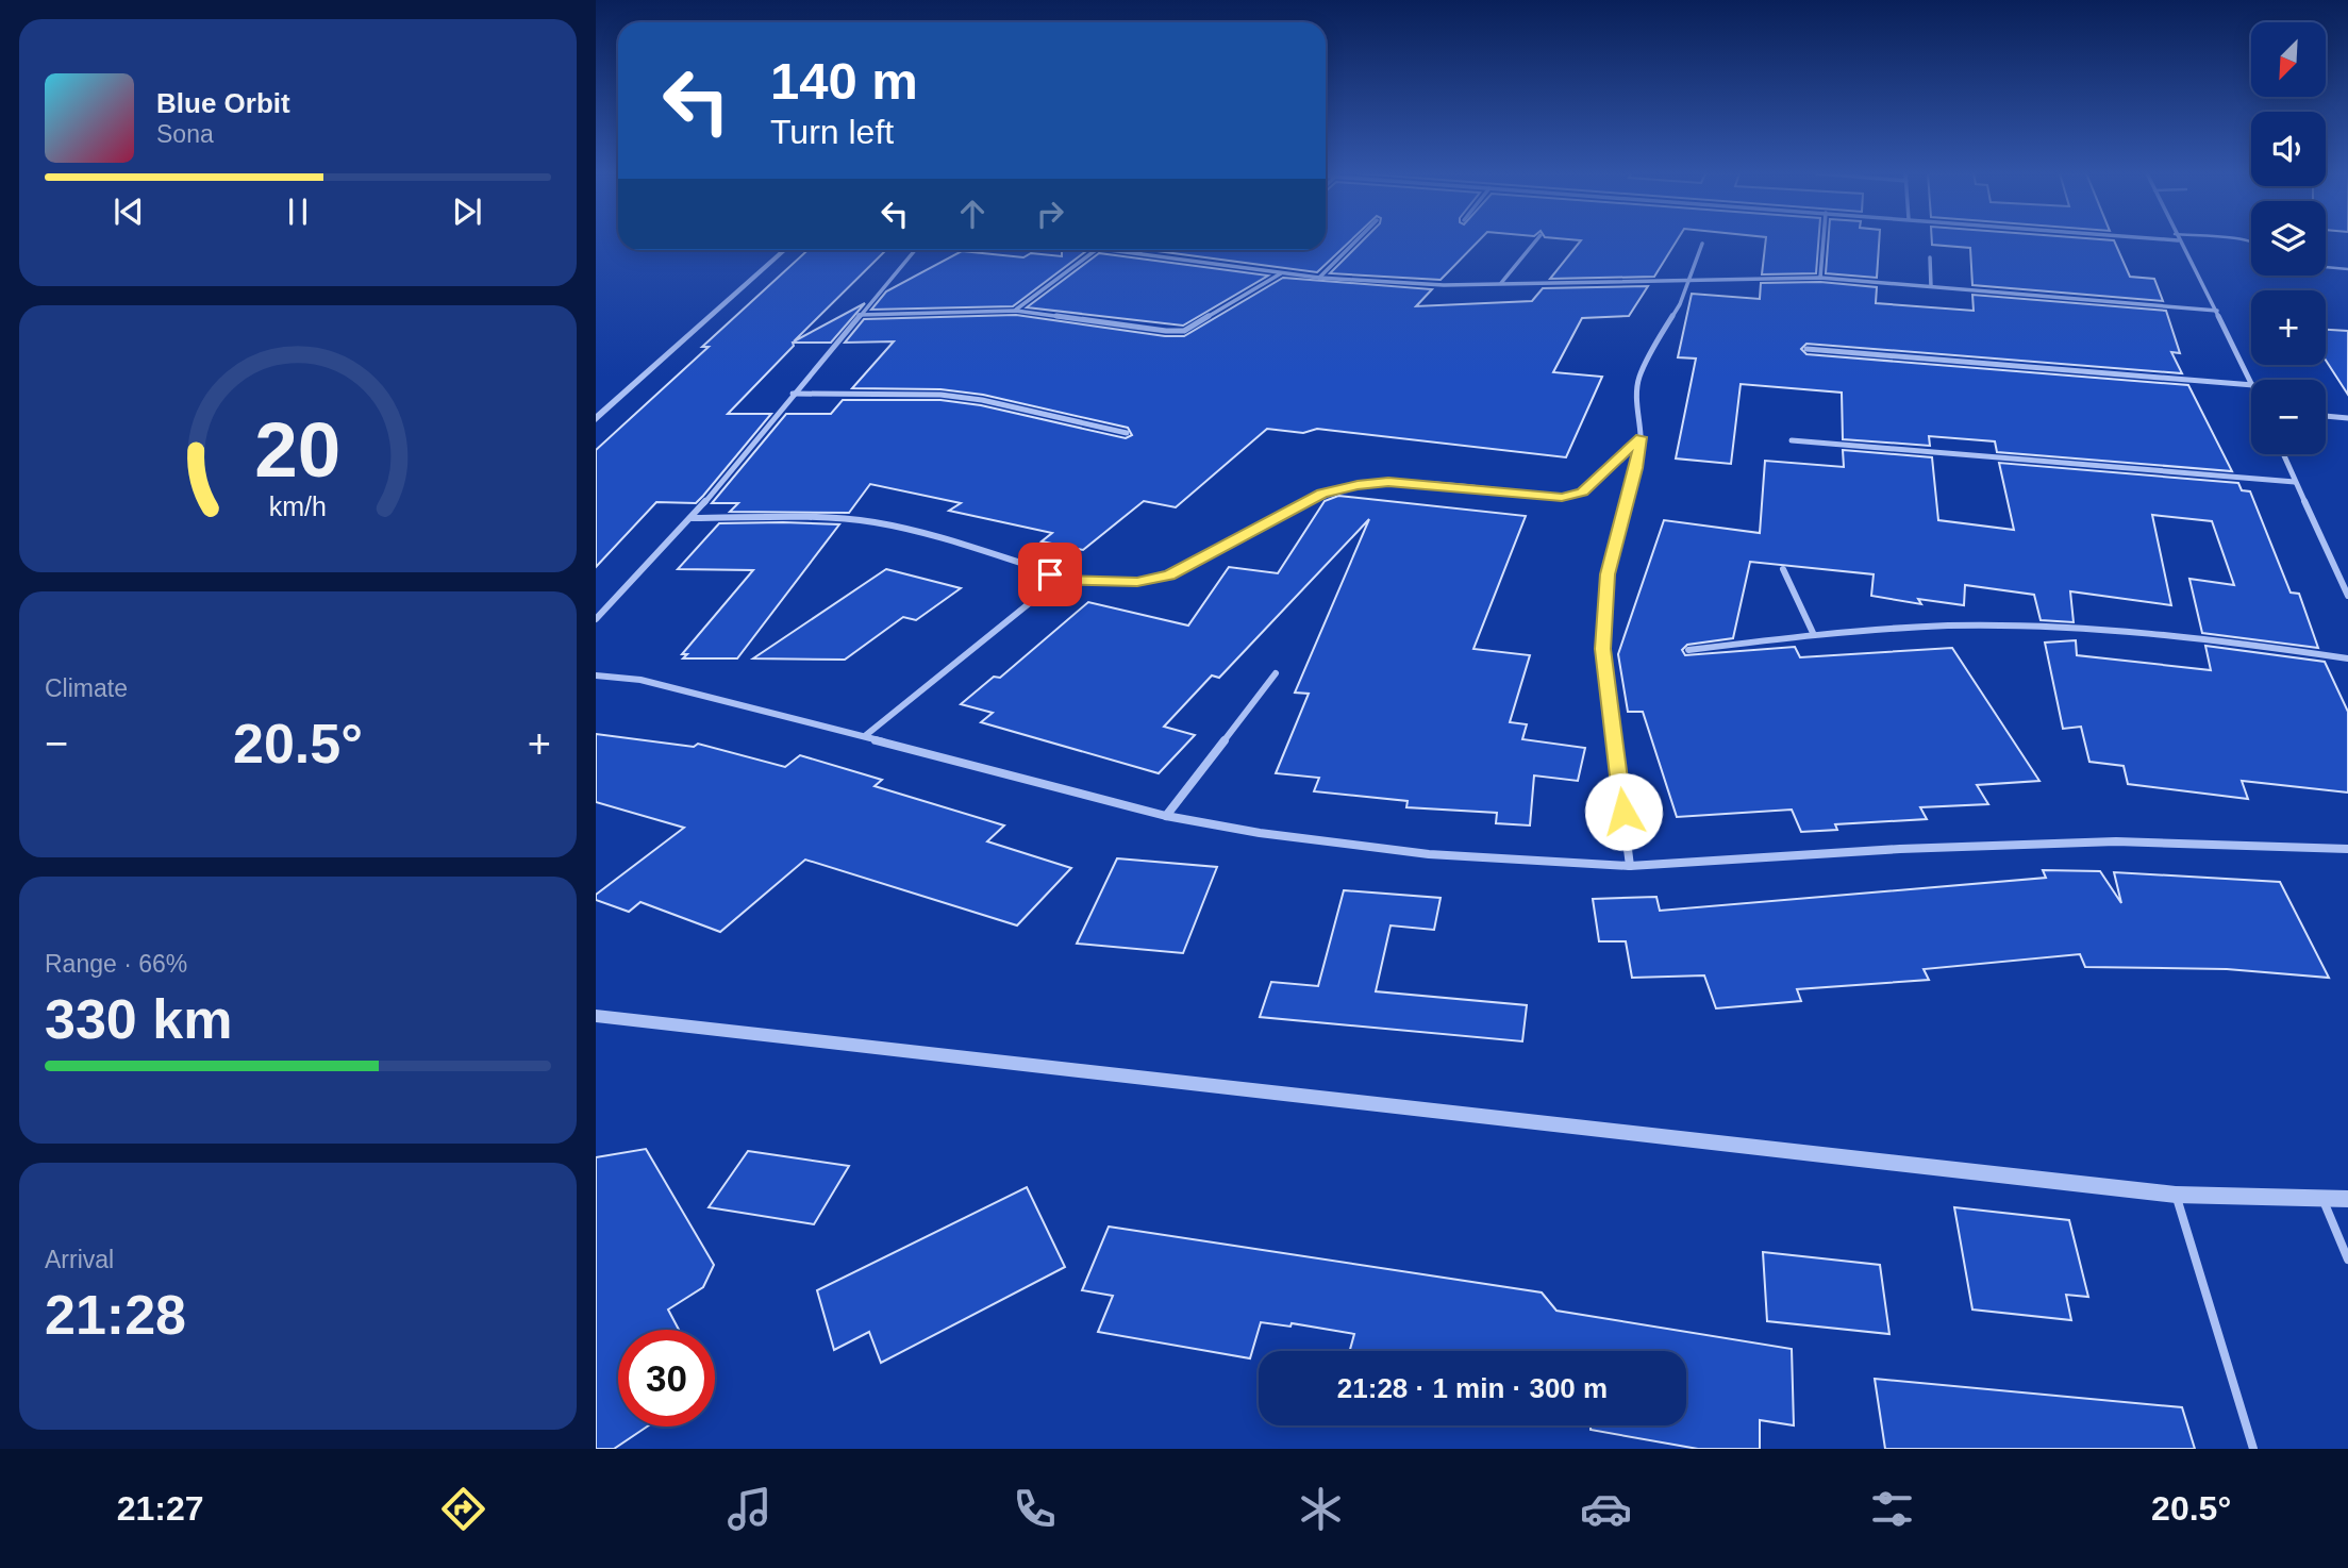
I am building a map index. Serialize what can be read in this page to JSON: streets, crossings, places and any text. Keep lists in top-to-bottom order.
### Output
{
  "north": "bottom left",
  "page": {
    "map_buttons": ["+", "−"],
    "turn": ["140 m", "Turn left"],
    "song": ["Blue Orbit", "Sona"],
    "tile": [
      "Climate",
      ["Range · 66%", "330 km"],
      ["Arrival", "21:28"]
    ],
    "heat": ["−", "20.5°", "+"],
    "limit": "30",
    "trip": "21:28 · 1 min · 300 m",
    "tabs": ["21:27", "20.5°"],
    "gauge": ["20", "km/h"]
  }
}
